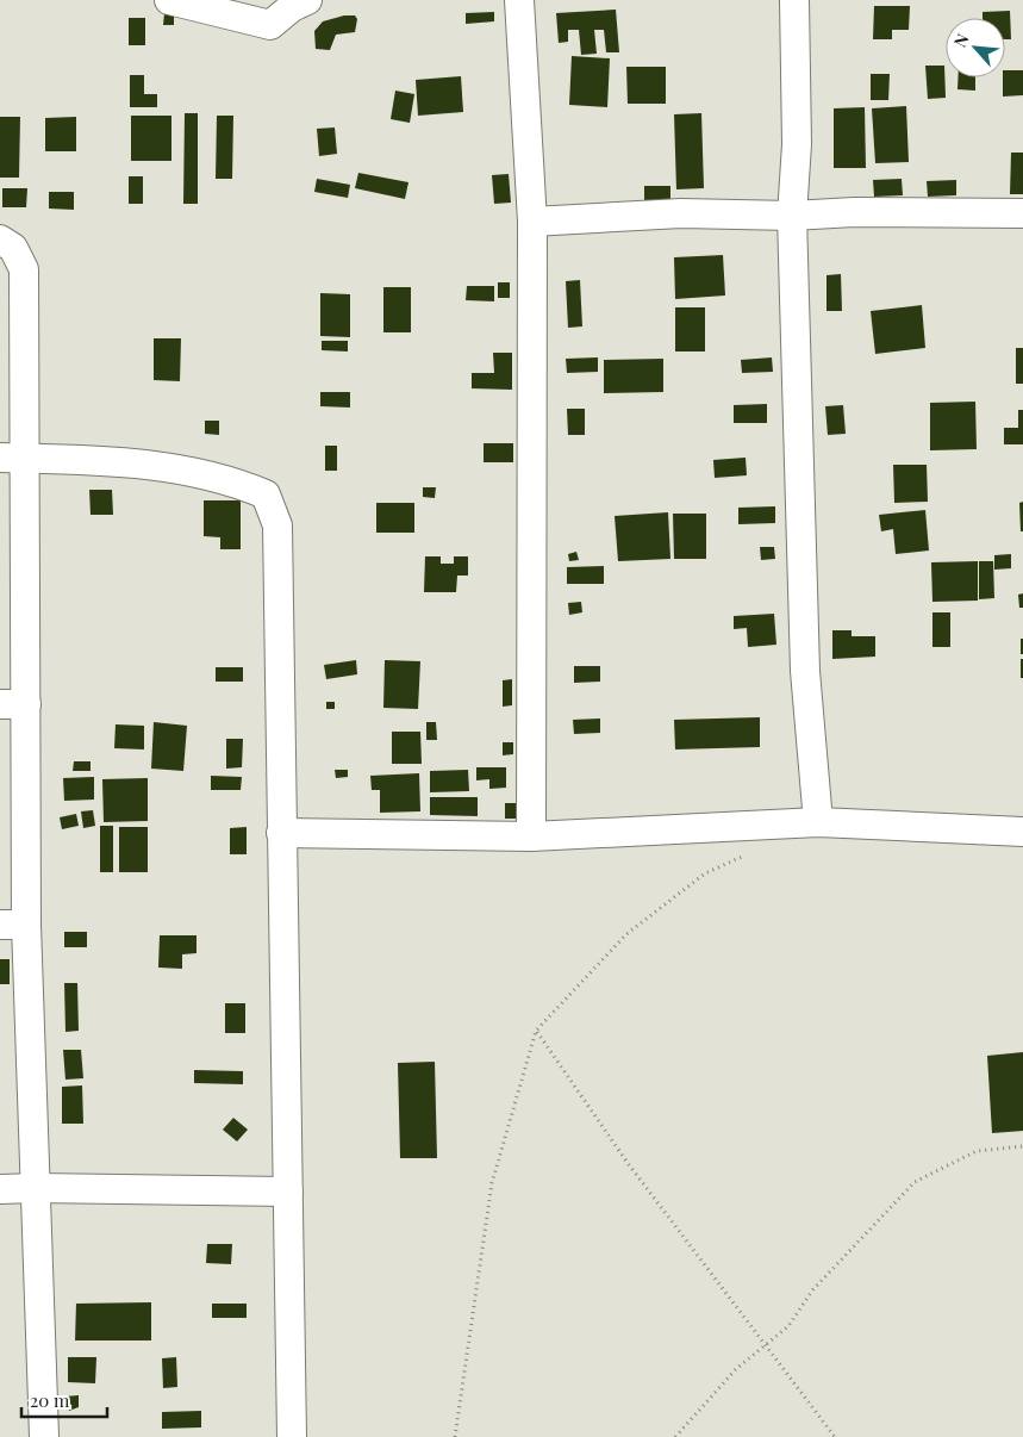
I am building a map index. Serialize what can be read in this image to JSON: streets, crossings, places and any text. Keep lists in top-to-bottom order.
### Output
{
  "scale_bar": "20 m",
  "north": "top left"
}
